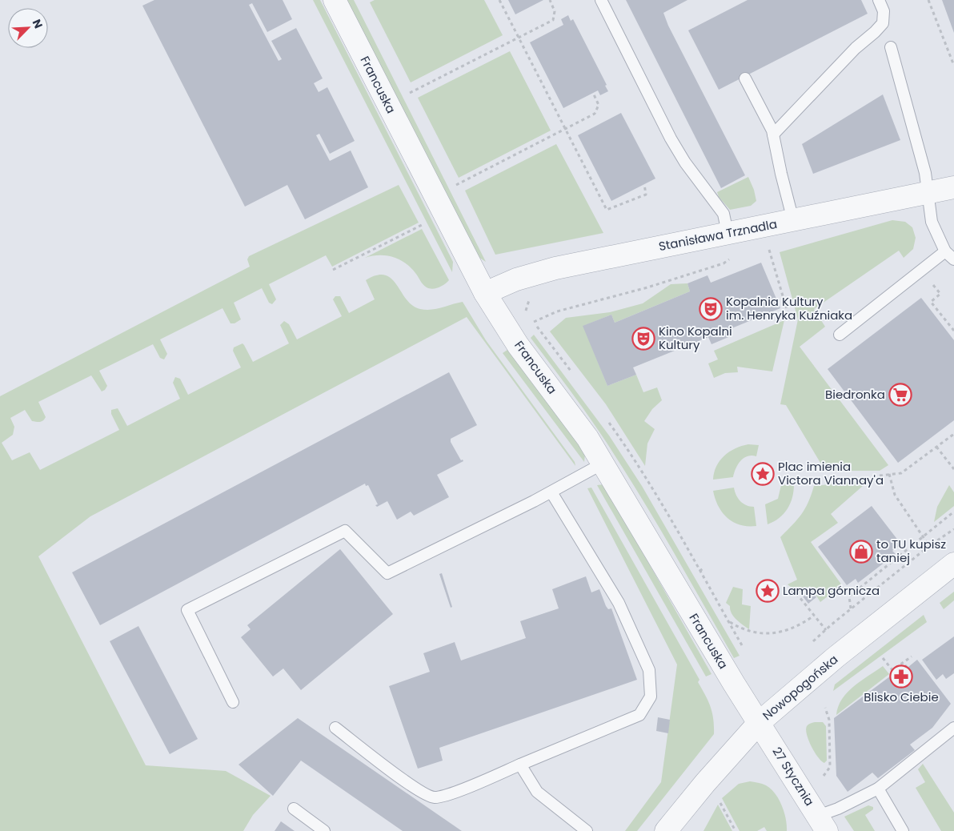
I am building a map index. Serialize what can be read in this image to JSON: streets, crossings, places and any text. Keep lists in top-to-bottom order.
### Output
{
  "streets": {
    "street": [
      "Francuska",
      "Stanisława Trznadla",
      "Nowopogońska",
      "27 Stycznia"
    ]
  },
  "crossings": [
    ["Francuska", "Stanisława Trznadla"],
    ["Francuska", "Nowopogońska"],
    ["Francuska", "27 Stycznia"],
    ["Nowopogońska", "27 Stycznia"]
  ],
  "places": {
    "theatre": ["Kopalnia Kultury im. Henryka Kuźniaka", "Kino Kopalni Kultury"],
    "supermarket": ["Biedronka"],
    "place": ["Plac imienia Victora Viannay'a", "Lampa górnicza"],
    "shop": ["to TU kupisz taniej"],
    "pharmacy": ["Blisko Ciebie"]
  },
  "north": "top right"
}
